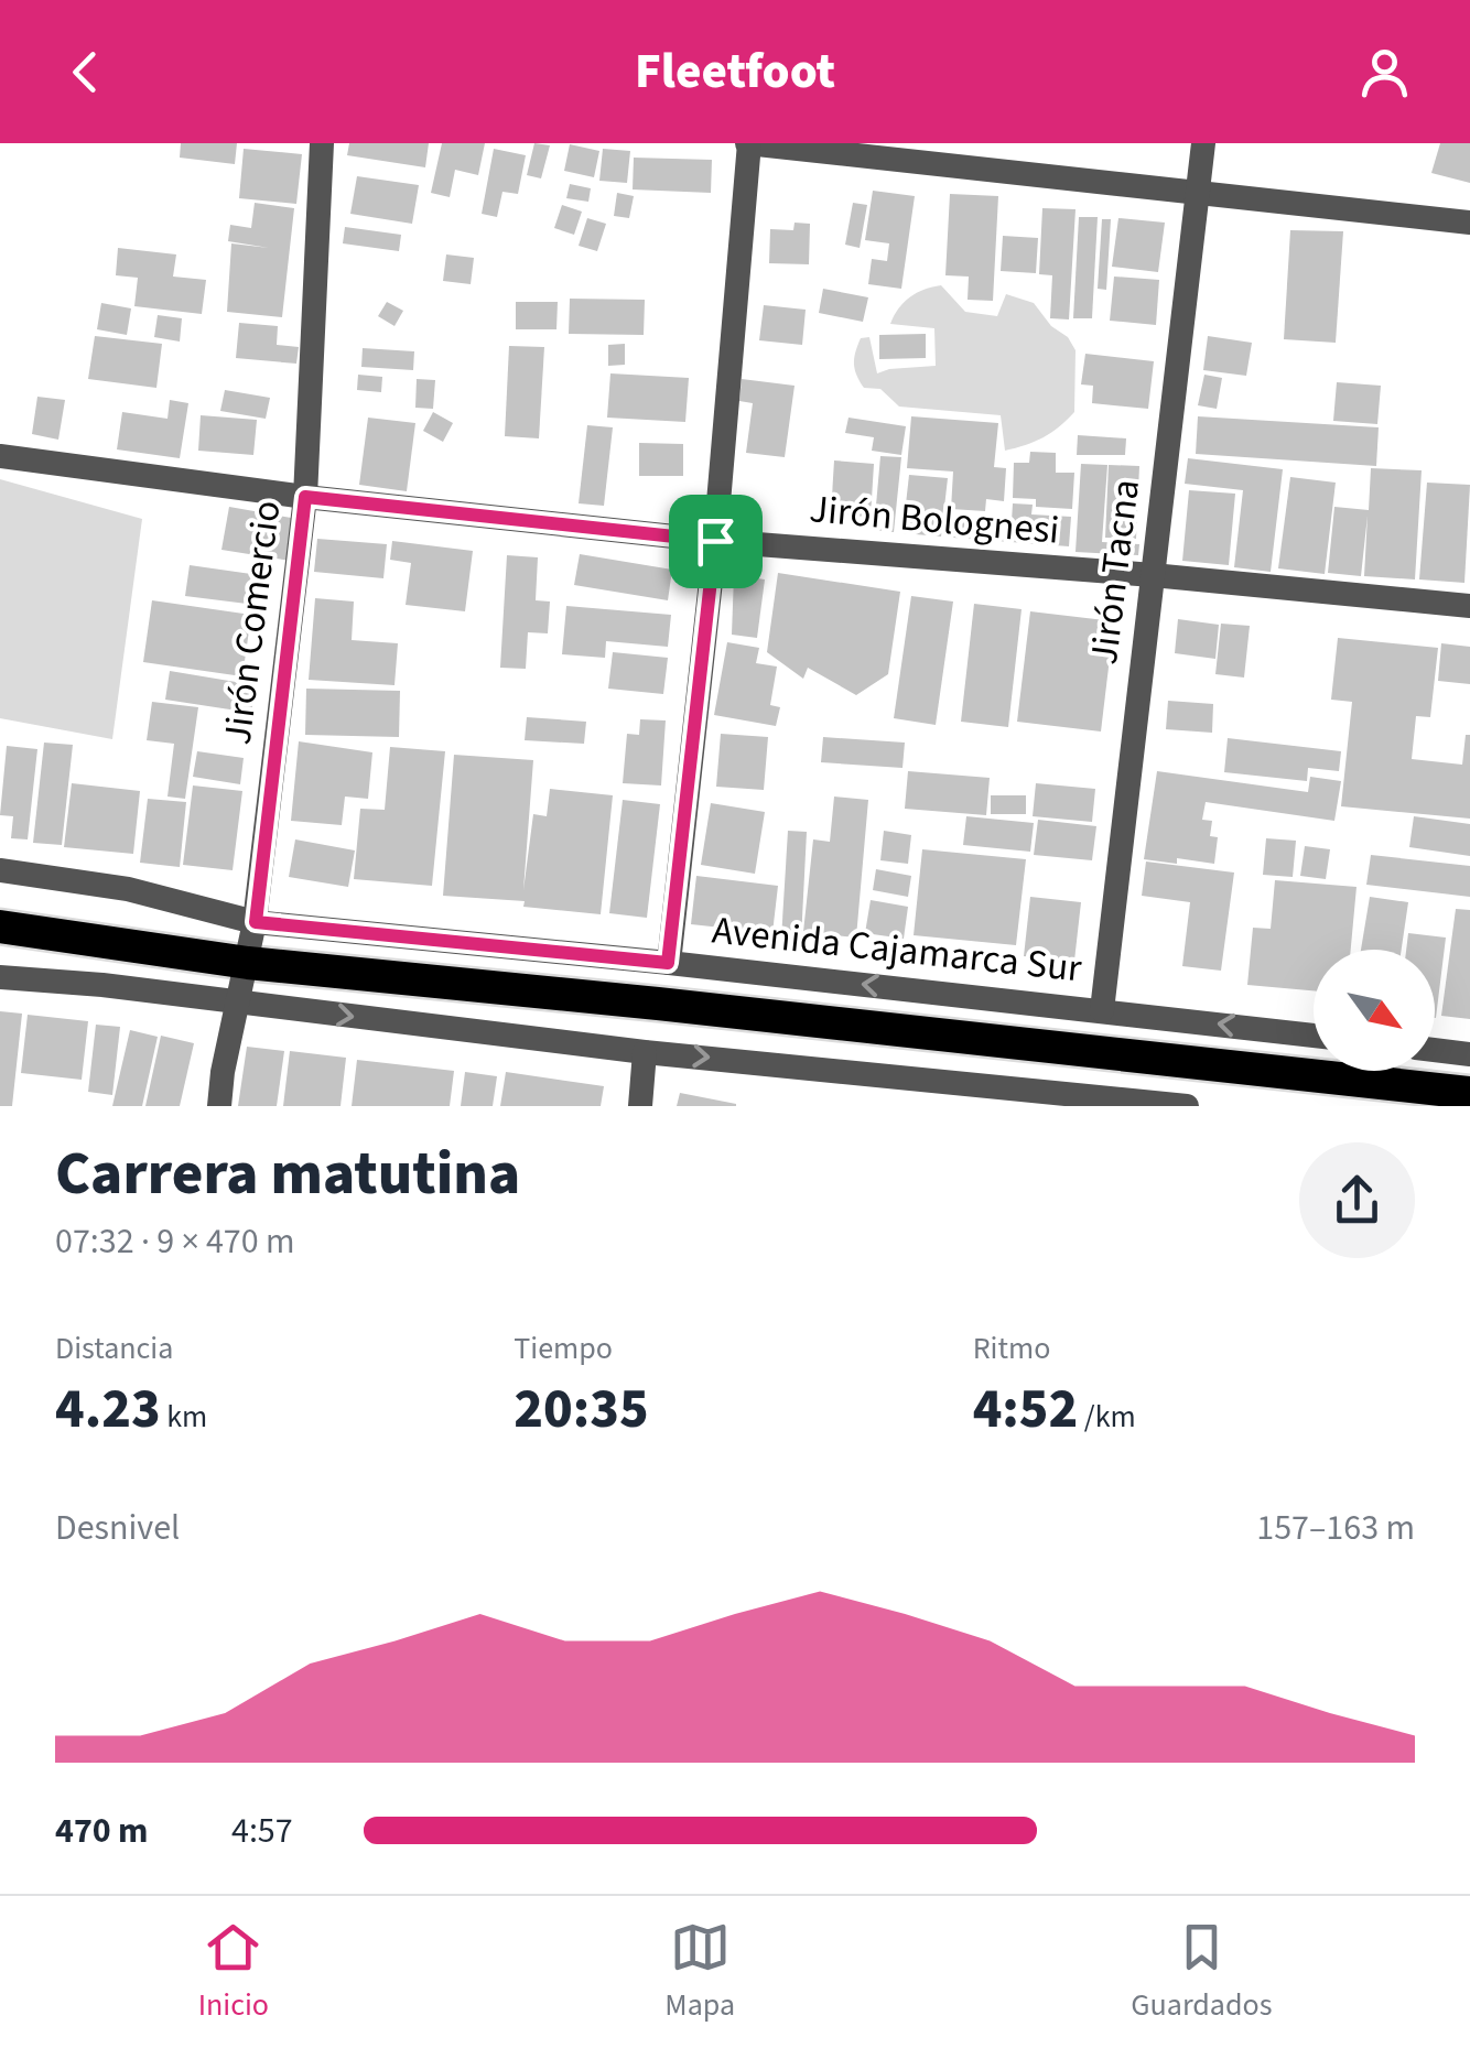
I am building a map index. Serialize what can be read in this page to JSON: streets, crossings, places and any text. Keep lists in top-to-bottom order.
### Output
{
  "streets": {
    "street": [
      "Jirón Bolognesi",
      "Jirón Tacna",
      "Jirón Comercio",
      "Avenida Cajamarca Sur"
    ]
  },
  "crossings": [
    ["Jirón Bolognesi", "Jirón Tacna"],
    ["Jirón Bolognesi", "Jirón Comercio"],
    ["Jirón Tacna", "Avenida Cajamarca Sur"],
    ["Jirón Comercio", "Avenida Cajamarca Sur"]
  ],
  "north": "bottom right",
  "page": {
    "header": "Fleetfoot",
    "heading": ["Carrera matutina", "07:32 · 9 × 470 m"],
    "stats": [
      ["Distancia", "4.23 km"],
      ["Tiempo", "20:35"],
      ["Ritmo", "4:52 /km"]
    ],
    "chart": ["Desnivel", "157–163 m"],
    "list": [
      {
        "name": "470 m",
        "note": "4:57"
      }
    ],
    "tabs": ["Inicio", "Mapa", "Guardados"]
  }
}
